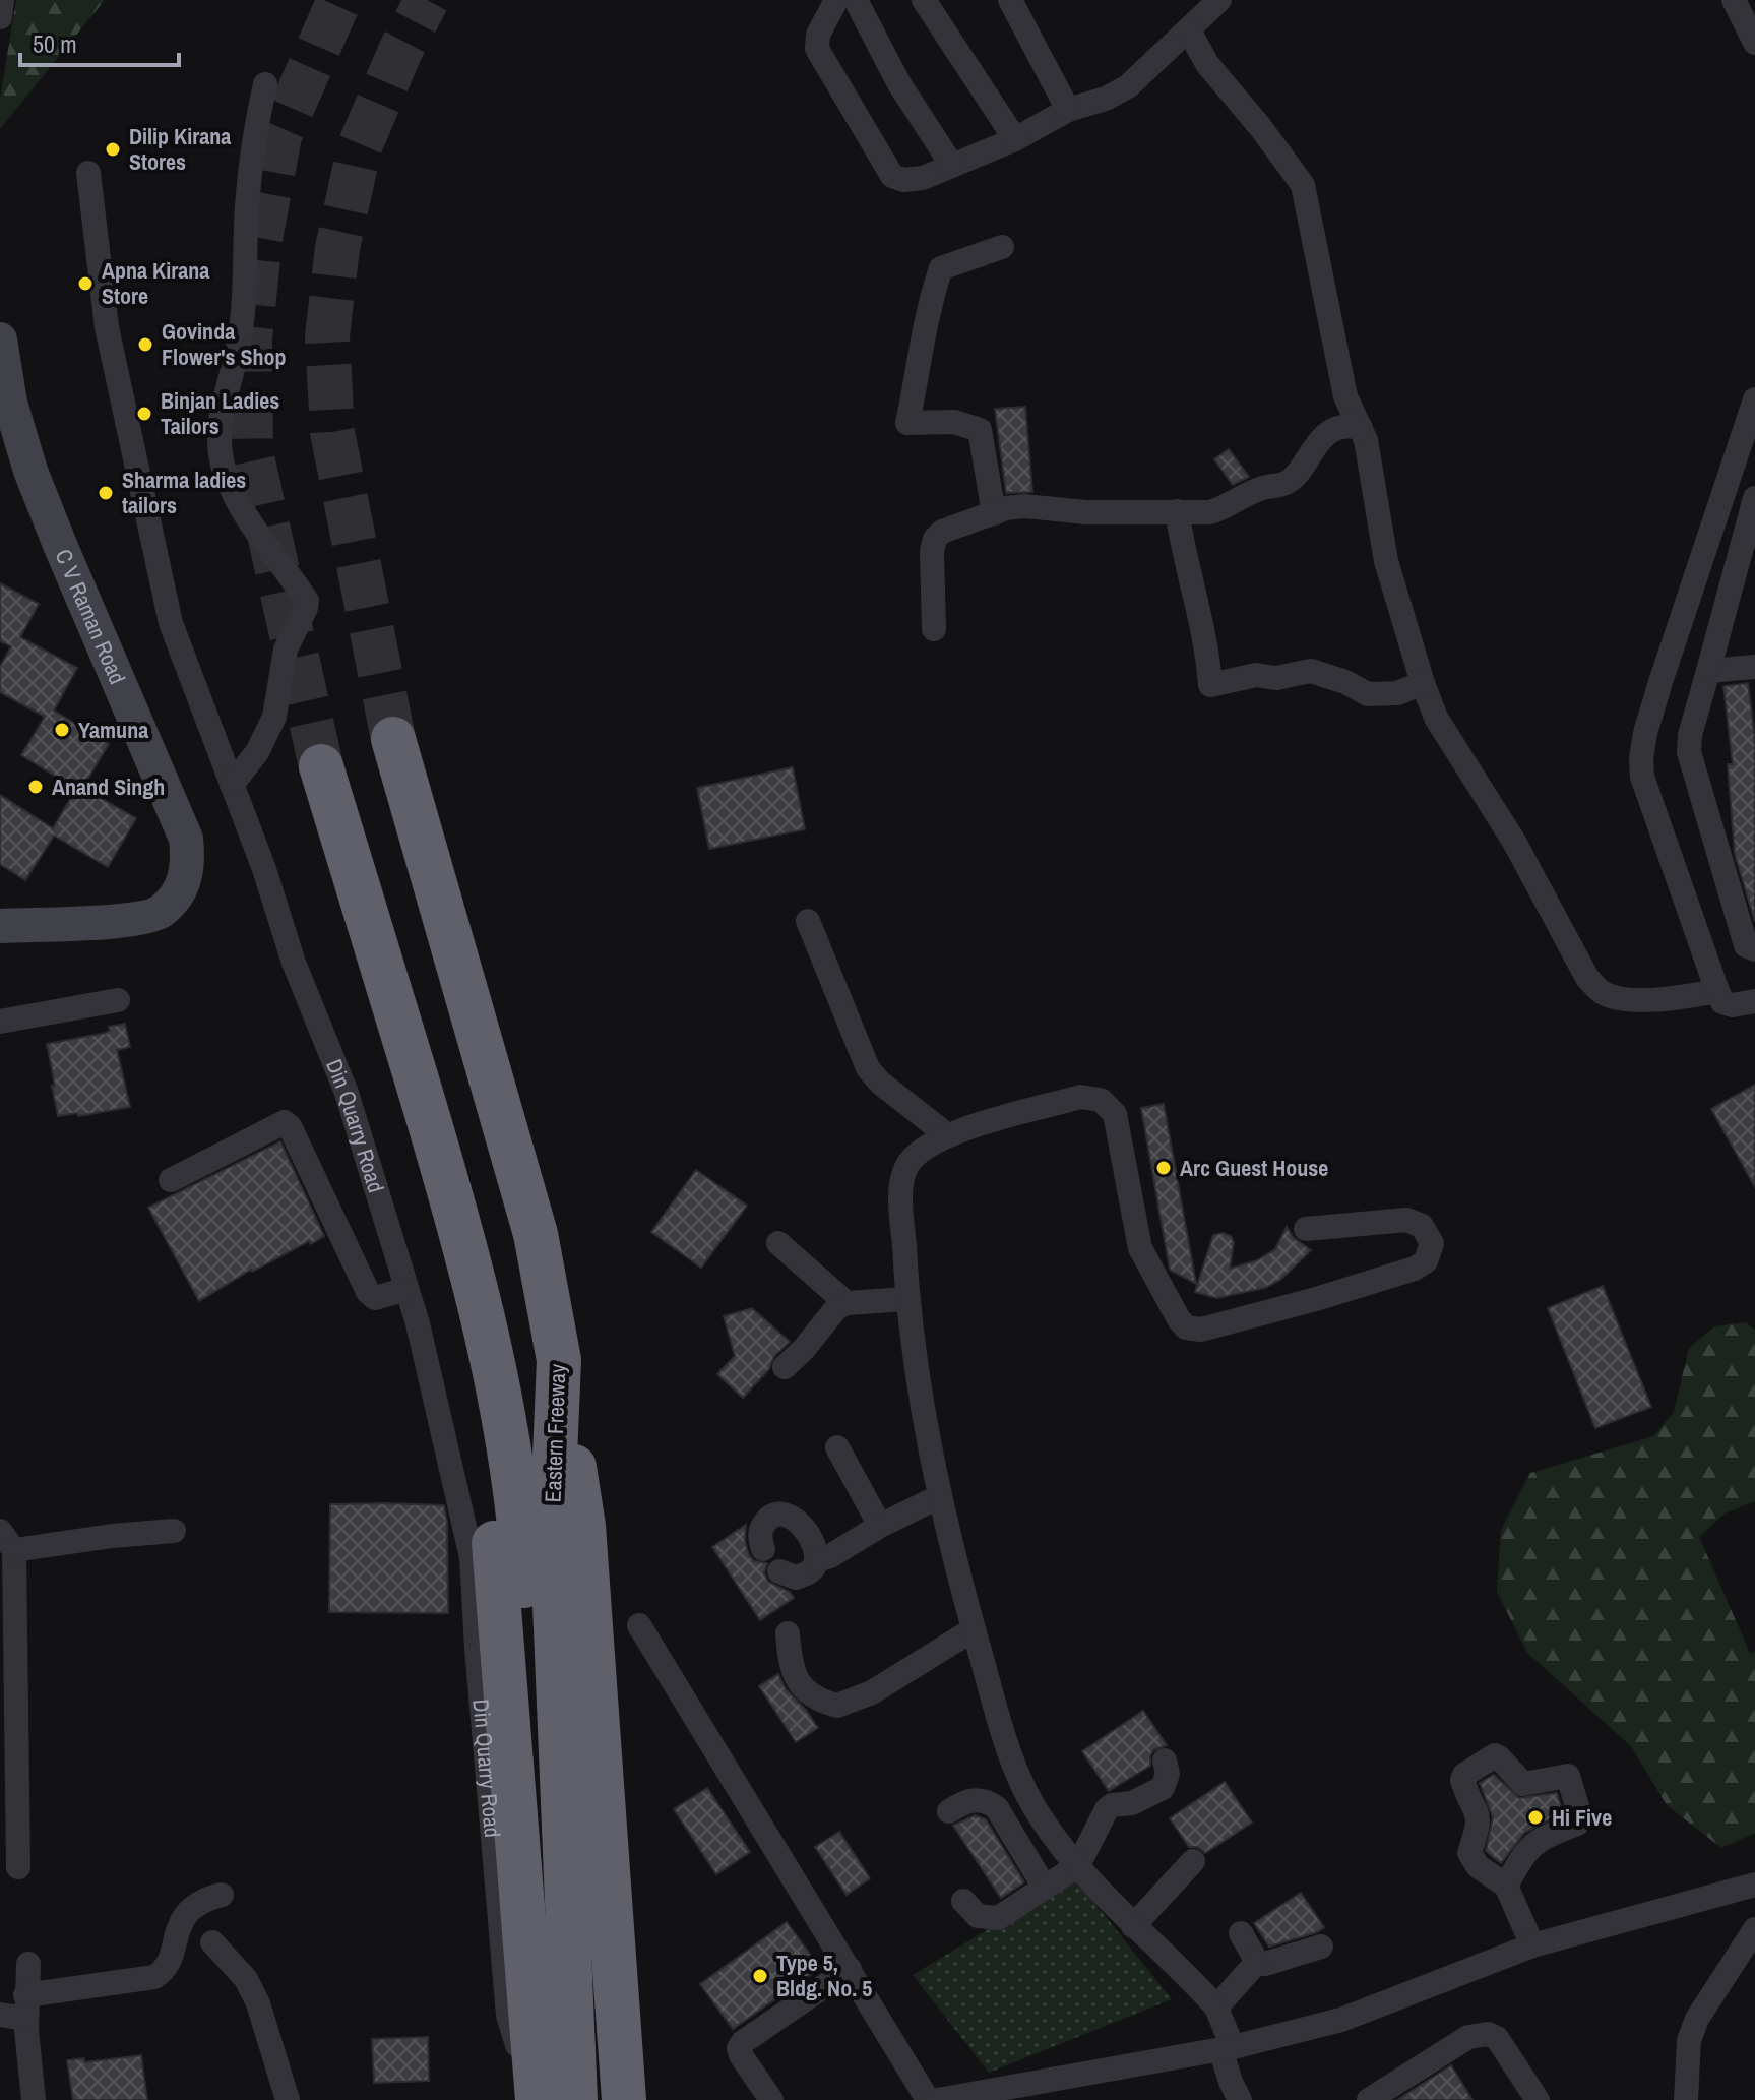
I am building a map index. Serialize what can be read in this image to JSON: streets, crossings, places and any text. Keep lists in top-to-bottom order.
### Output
{
  "streets": {
    "highway": ["Eastern Freeway"],
    "street": ["C V Raman Road", "Din Quarry Road"]
  },
  "places": [
    "Dilip Kirana Stores",
    "Apna Kirana Store",
    "Govinda Flower's Shop",
    "Binjan Ladies Tailors",
    "Sharma ladies tailors",
    "Yamuna",
    "Anand Singh",
    "Arc Guest House",
    "Hi Five",
    "Type 5, Bldg. No. 5"
  ],
  "scale_bar": "50 m"
}
